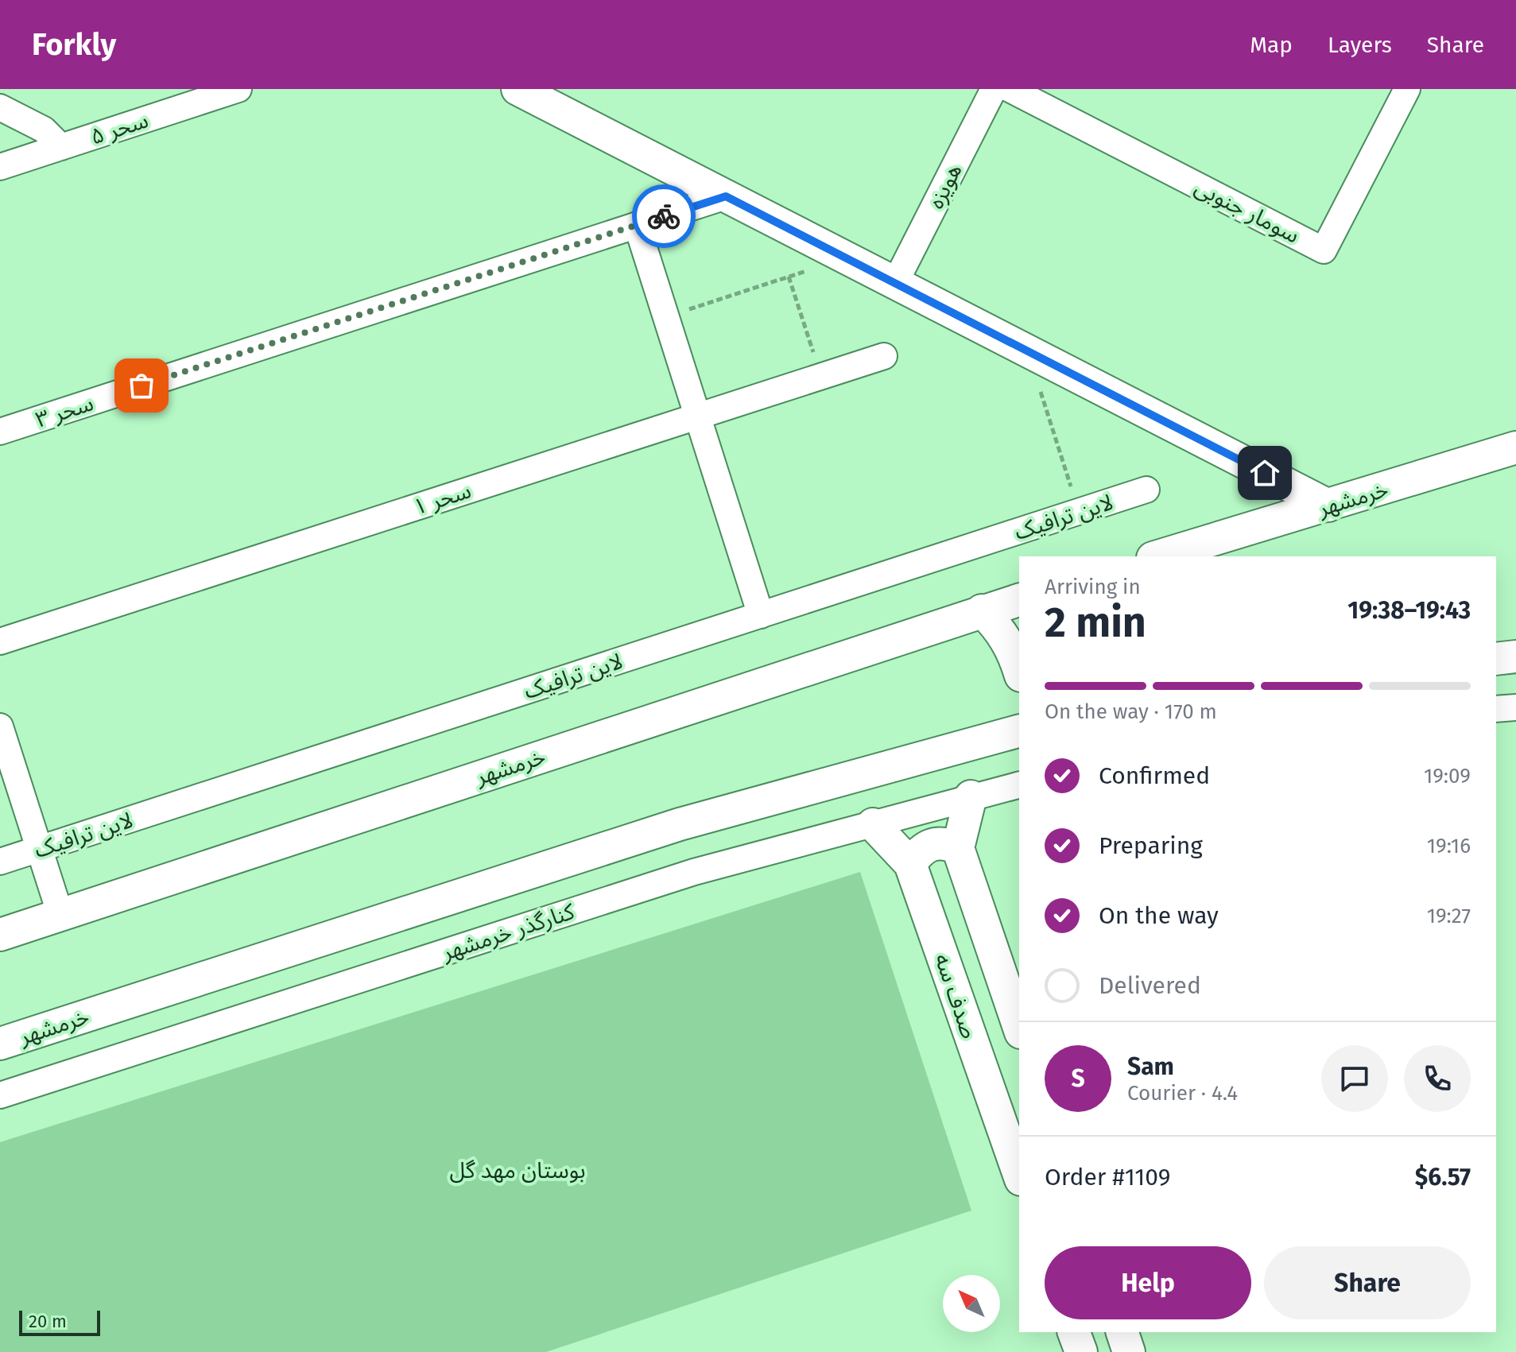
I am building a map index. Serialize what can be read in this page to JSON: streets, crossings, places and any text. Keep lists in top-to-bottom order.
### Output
{
  "streets": {
    "street": [
      "سحر ۵",
      "هویزه",
      "سومار جنوبی",
      "سحر ۳",
      "سحر ۱",
      "خرمشهر",
      "لاین ترافیک",
      "کنارگذر خرمشهر",
      "صدف سه"
    ]
  },
  "crossings": [
    ["کنارگذر خرمشهر", "صدف سه"]
  ],
  "parks": ["بوستان مهد گل"],
  "scale_bar": "20 m",
  "north": "top left",
  "page": {
    "header": "Forkly",
    "nav": ["Map", "Layers", "Share"],
    "heading": ["2 min", "Arriving in", "19:38–19:43"],
    "panel": [
      "Sam",
      "Courier · 4.4",
      "Order #1109",
      "$6.57"
    ],
    "bar": "On the way · 170 m",
    "list": [
      ["Confirmed", "19:09"],
      ["Preparing", "19:16"],
      ["On the way", "19:27"],
      "Delivered"
    ],
    "round": "S",
    "buttons": ["Help", "Share"],
    "scale": "20 m"
  }
}
